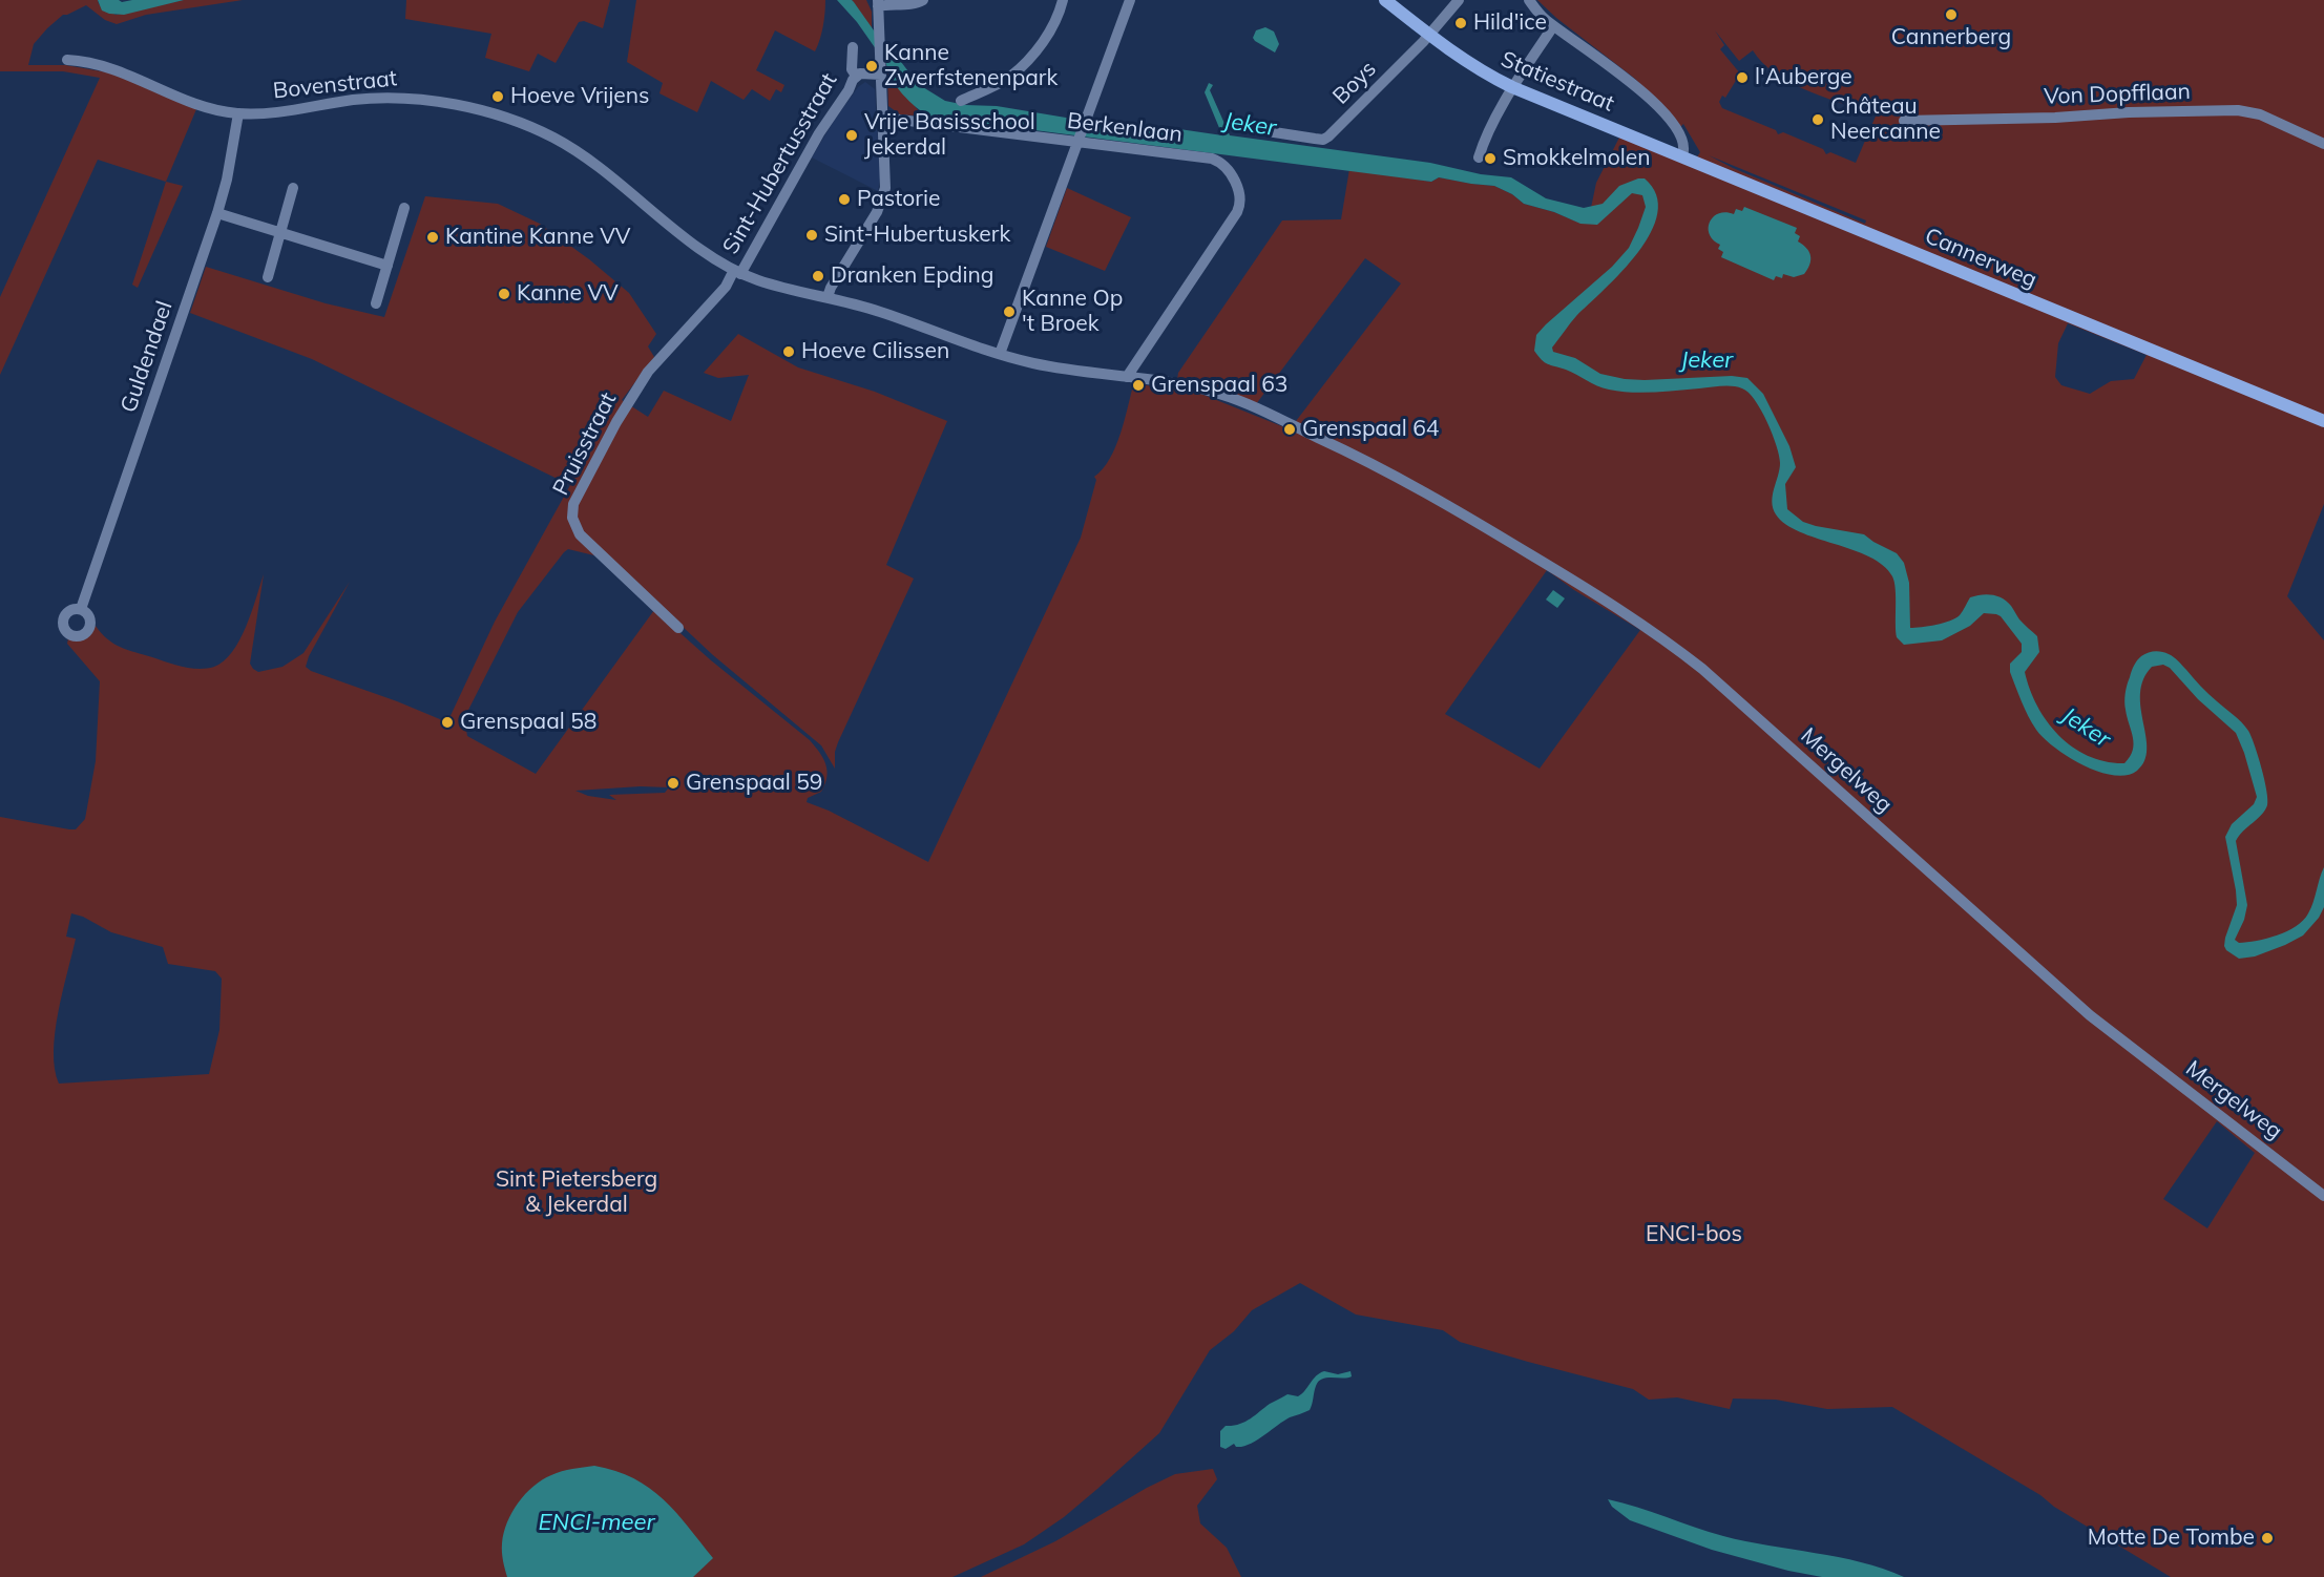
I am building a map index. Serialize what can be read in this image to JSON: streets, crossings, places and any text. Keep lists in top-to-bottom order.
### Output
{
  "streets": {
    "main road": ["Statiestraat", "Cannerweg"],
    "street": [
      "Boys",
      "Bovenstraat",
      "Von Dopfflaan",
      "Berkenlaan",
      "Sint-Hubertusstraat",
      "Guldendael",
      "Pruisstraat",
      "Mergelweg"
    ]
  },
  "crossings": [
    ["Statiestraat", "Boys"],
    ["Statiestraat", "Cannerweg"],
    ["Bovenstraat", "Berkenlaan"],
    ["Bovenstraat", "Sint-Hubertusstraat"],
    ["Bovenstraat", "Guldendael"],
    ["Bovenstraat", "Pruisstraat"],
    ["Bovenstraat", "Mergelweg"],
    ["Berkenlaan", "Mergelweg"],
    ["Sint-Hubertusstraat", "Pruisstraat"]
  ],
  "water": ["Jeker", "ENCI-meer"],
  "parks": ["Sint Pietersberg & Jekerdal", "ENCI-bos"],
  "places": [
    "Cannerberg",
    "Hild'ice",
    "Kanne Zwerfstenenpark",
    "l'Auberge",
    "Hoeve Vrijens",
    "Château Neercanne",
    "Vrije Basisschool Jekerdal",
    "Smokkelmolen",
    "Pastorie",
    "Sint-Hubertuskerk",
    "Kantine Kanne VV",
    "Dranken Epding",
    "Kanne VV",
    "Kanne Op 't Broek",
    "Hoeve Cilissen",
    "Grenspaal 63",
    "Grenspaal 64",
    "Grenspaal 58",
    "Grenspaal 59",
    "Motte De Tombe"
  ]
}
